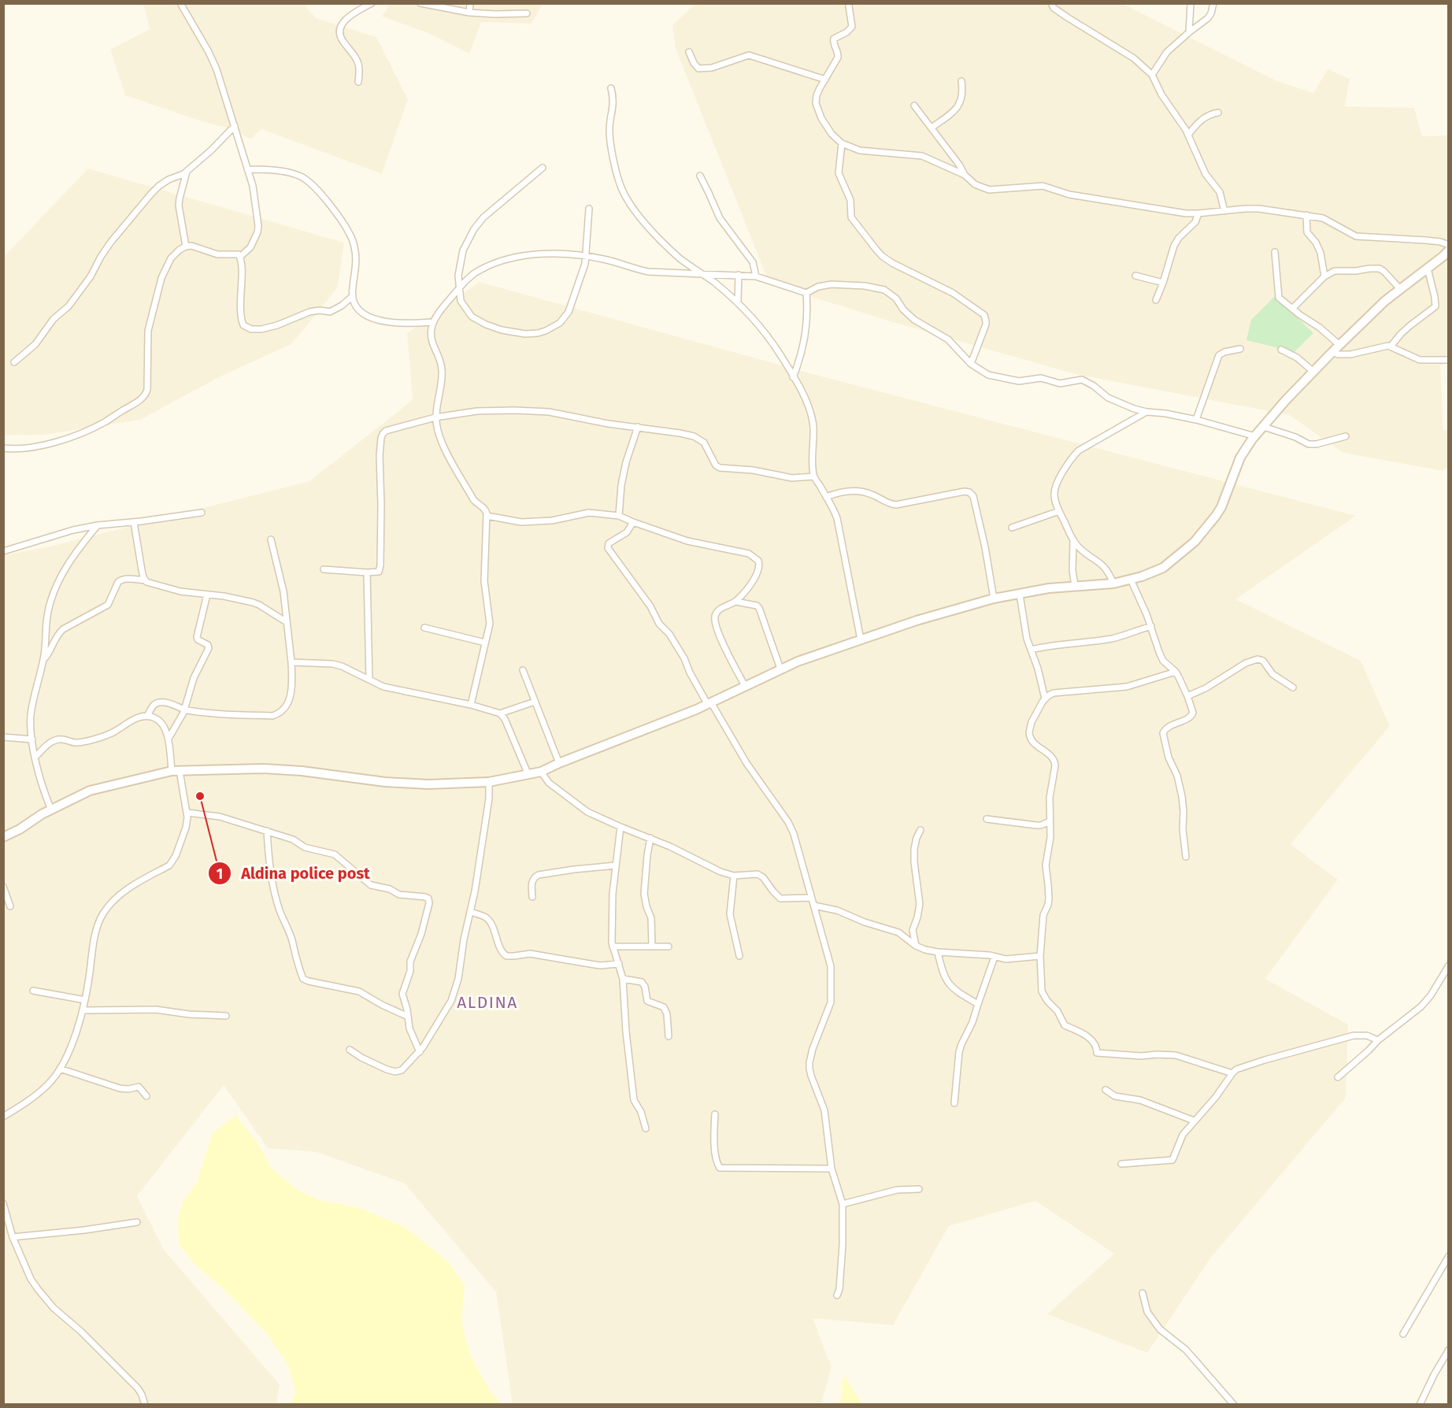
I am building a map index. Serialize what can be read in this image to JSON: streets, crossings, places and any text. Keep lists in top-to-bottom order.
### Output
{
  "districts": ["ALDINA"],
  "places": ["Aldina police post"]
}
